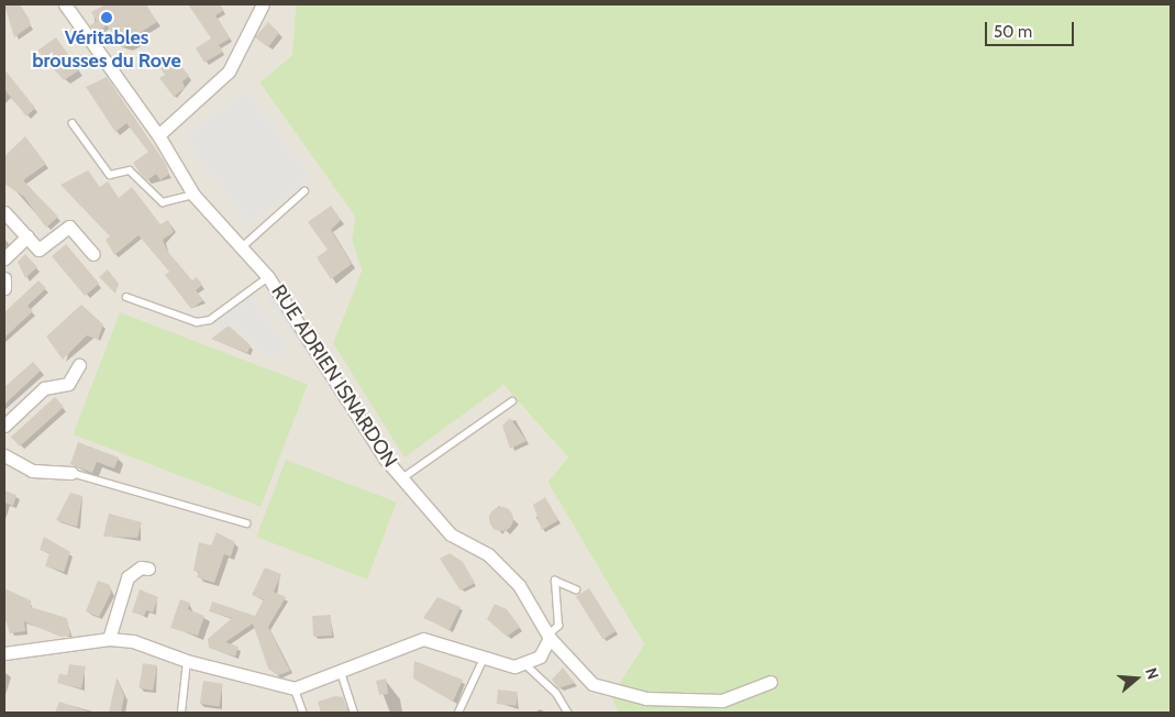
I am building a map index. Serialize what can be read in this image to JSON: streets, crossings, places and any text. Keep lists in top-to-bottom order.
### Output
{
  "streets": {
    "street": ["RUE ADRIEN ISNARDON"]
  },
  "places": ["Véritables brousses du Rove"],
  "scale_bar": "50 m",
  "north": "right"
}
